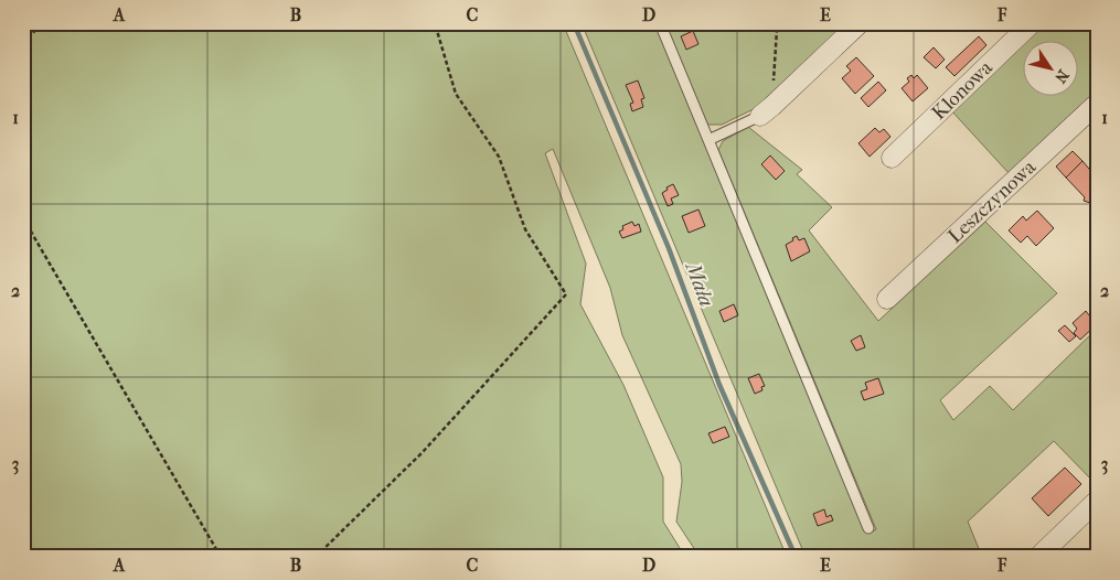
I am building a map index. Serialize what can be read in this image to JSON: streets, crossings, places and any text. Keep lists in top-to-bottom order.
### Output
{
  "streets": {
    "street": ["Klonowa", "Leszczynowa"]
  },
  "water": ["Mała"],
  "north": "bottom right",
  "grid": {
    "columns": [
      "A",
      "B",
      "C",
      "D",
      "E",
      "F"
    ],
    "rows": ["1", "2", "3"]
  }
}
